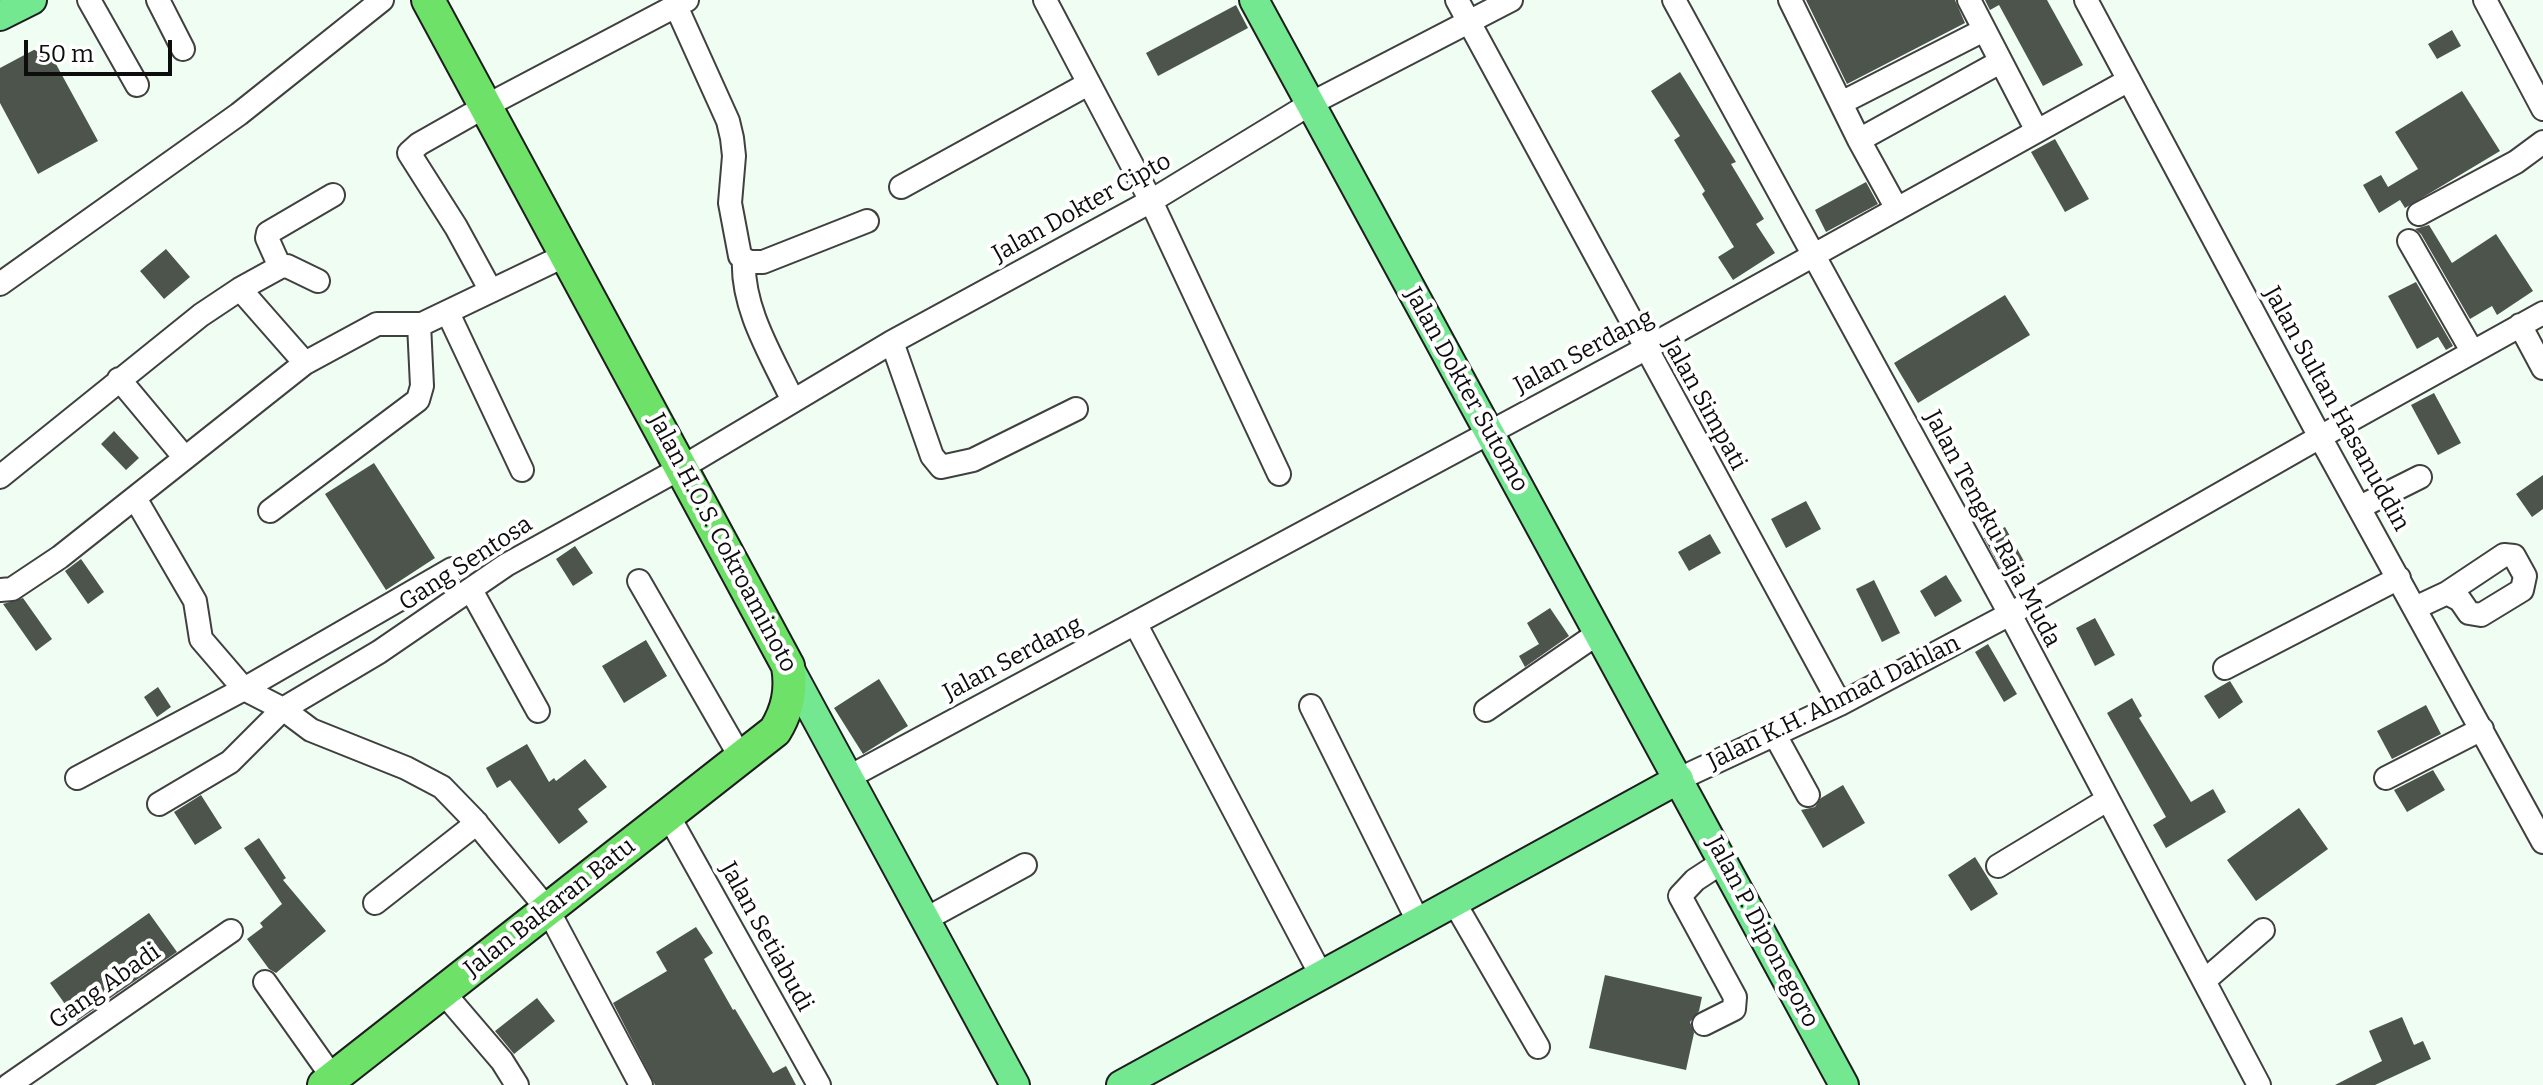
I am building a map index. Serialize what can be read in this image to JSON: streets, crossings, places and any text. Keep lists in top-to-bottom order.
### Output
{
  "streets": {
    "highway": ["Jalan H.O.S. Cokroaminoto", "Jalan Bakaran Batu"],
    "main road": ["Jalan Dokter Sutomo", "Jalan K.H. Ahmad Dahlan", "Jalan P. Diponegoro"],
    "street": [
      "Jalan Dokter Cipto",
      "Jalan Serdang",
      "Jalan Simpati",
      "Jalan Sultan Hasanuddin",
      "Jalan Tengku Raja Muda",
      "Gang Sentosa",
      "Jalan Setiabudi",
      "Gang Abadi"
    ]
  },
  "crossings": [
    ["Jalan Dokter Cipto", "Jalan Dokter Sutomo"],
    ["Jalan Dokter Cipto", "Jalan Simpati"],
    ["Jalan Dokter Cipto", "Jalan H.O.S. Cokroaminoto"],
    ["Jalan Dokter Cipto", "Gang Sentosa"],
    ["Jalan Serdang", "Jalan Dokter Sutomo"],
    ["Jalan Serdang", "Jalan Simpati"],
    ["Jalan Serdang", "Jalan Sultan Hasanuddin"],
    ["Jalan Serdang", "Jalan Tengku Raja Muda"],
    ["Jalan Serdang", "Jalan H.O.S. Cokroaminoto"],
    ["Jalan Dokter Sutomo", "Jalan K.H. Ahmad Dahlan"],
    ["Jalan Dokter Sutomo", "Jalan P. Diponegoro"],
    ["Jalan Simpati", "Jalan K.H. Ahmad Dahlan"],
    ["Jalan Sultan Hasanuddin", "Jalan K.H. Ahmad Dahlan"],
    ["Jalan Tengku Raja Muda", "Jalan K.H. Ahmad Dahlan"],
    ["Jalan H.O.S. Cokroaminoto", "Gang Sentosa"],
    ["Jalan K.H. Ahmad Dahlan", "Jalan P. Diponegoro"],
    ["Jalan Bakaran Batu", "Jalan Setiabudi"]
  ],
  "scale_bar": "50 m"
}
